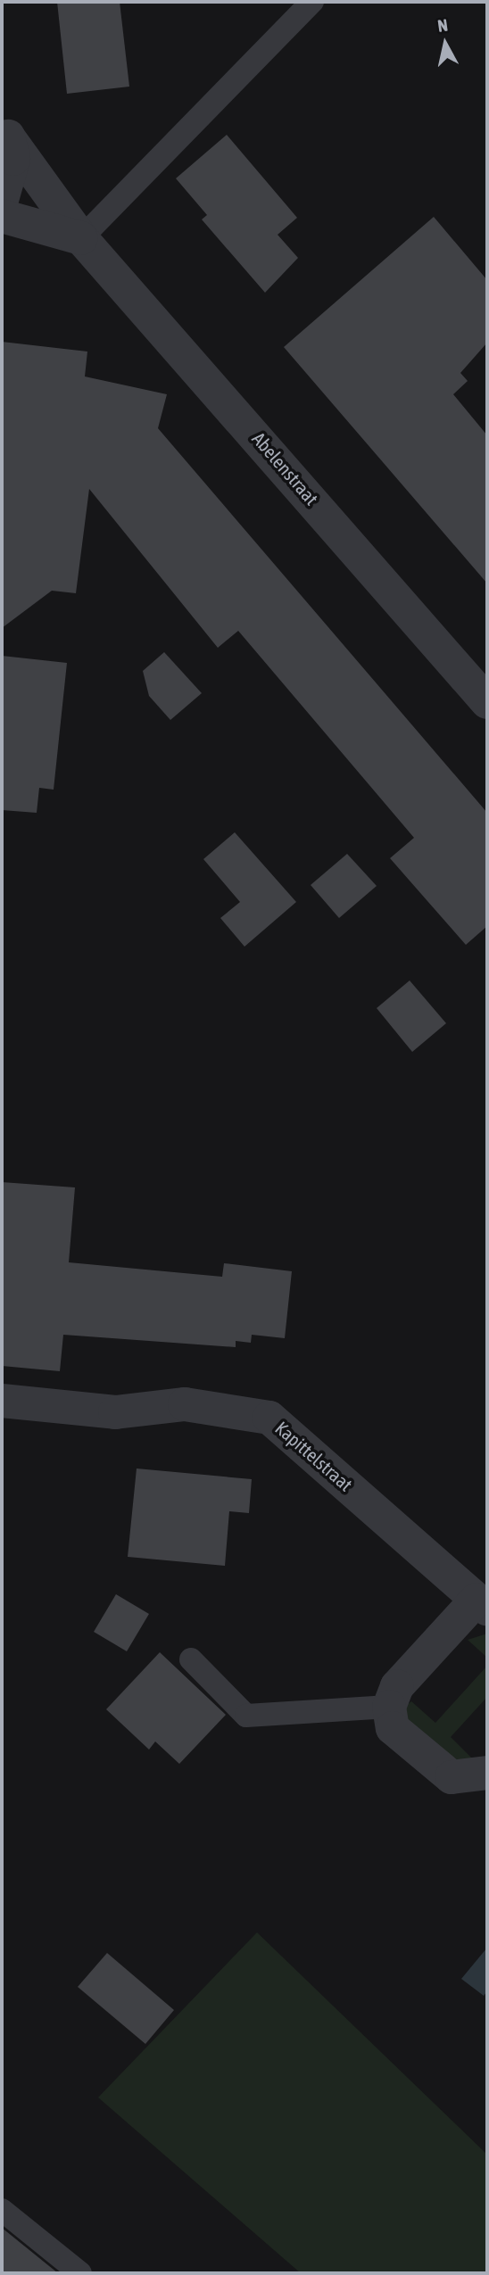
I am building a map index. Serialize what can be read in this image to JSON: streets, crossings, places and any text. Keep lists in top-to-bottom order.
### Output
{
  "streets": {
    "street": ["Abelenstraat", "Kapittelstraat"]
  },
  "north": "top"
}
